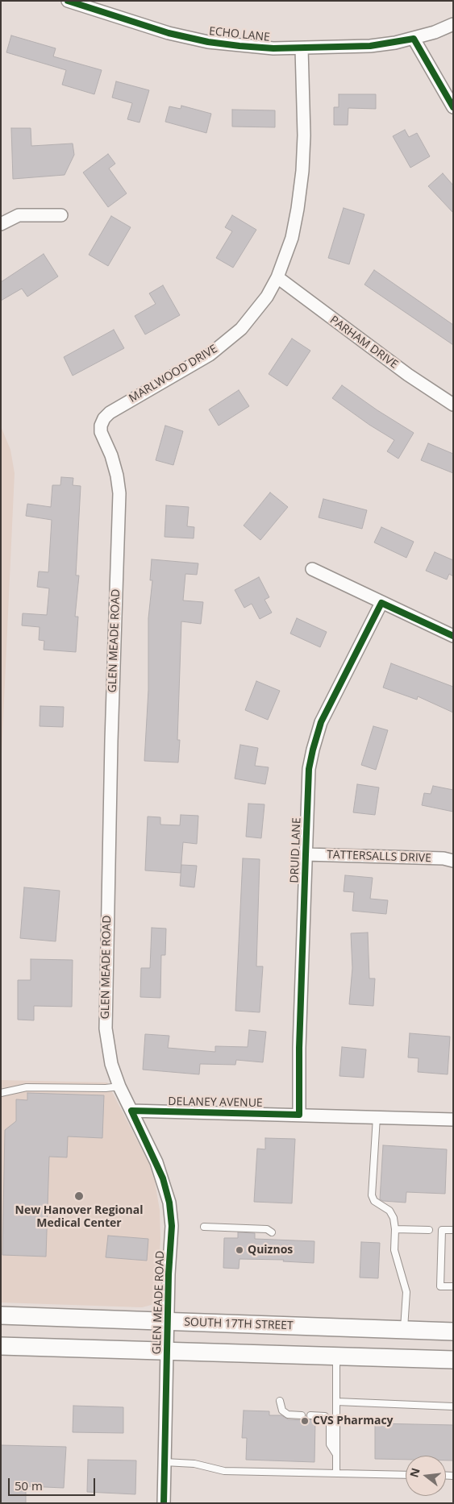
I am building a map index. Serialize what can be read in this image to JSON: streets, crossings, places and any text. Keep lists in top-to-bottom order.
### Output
{
  "streets": {
    "main road": ["SOUTH 17TH STREET"],
    "street": [
      "ECHO LANE",
      "PARHAM DRIVE",
      "MARLWOOD DRIVE",
      "GLEN MEADE ROAD",
      "DRUID LANE",
      "TATTERSALLS DRIVE",
      "DELANEY AVENUE"
    ]
  },
  "crossings": [
    ["ECHO LANE", "MARLWOOD DRIVE"],
    ["PARHAM DRIVE", "MARLWOOD DRIVE"],
    ["MARLWOOD DRIVE", "GLEN MEADE ROAD"],
    ["GLEN MEADE ROAD", "DELANEY AVENUE"],
    ["GLEN MEADE ROAD", "SOUTH 17TH STREET"],
    ["DRUID LANE", "TATTERSALLS DRIVE"],
    ["DRUID LANE", "DELANEY AVENUE"]
  ],
  "places": ["New Hanover Regional Medical Center", "Quiznos", "CVS Pharmacy"],
  "scale_bar": "50 m",
  "north": "left"
}
